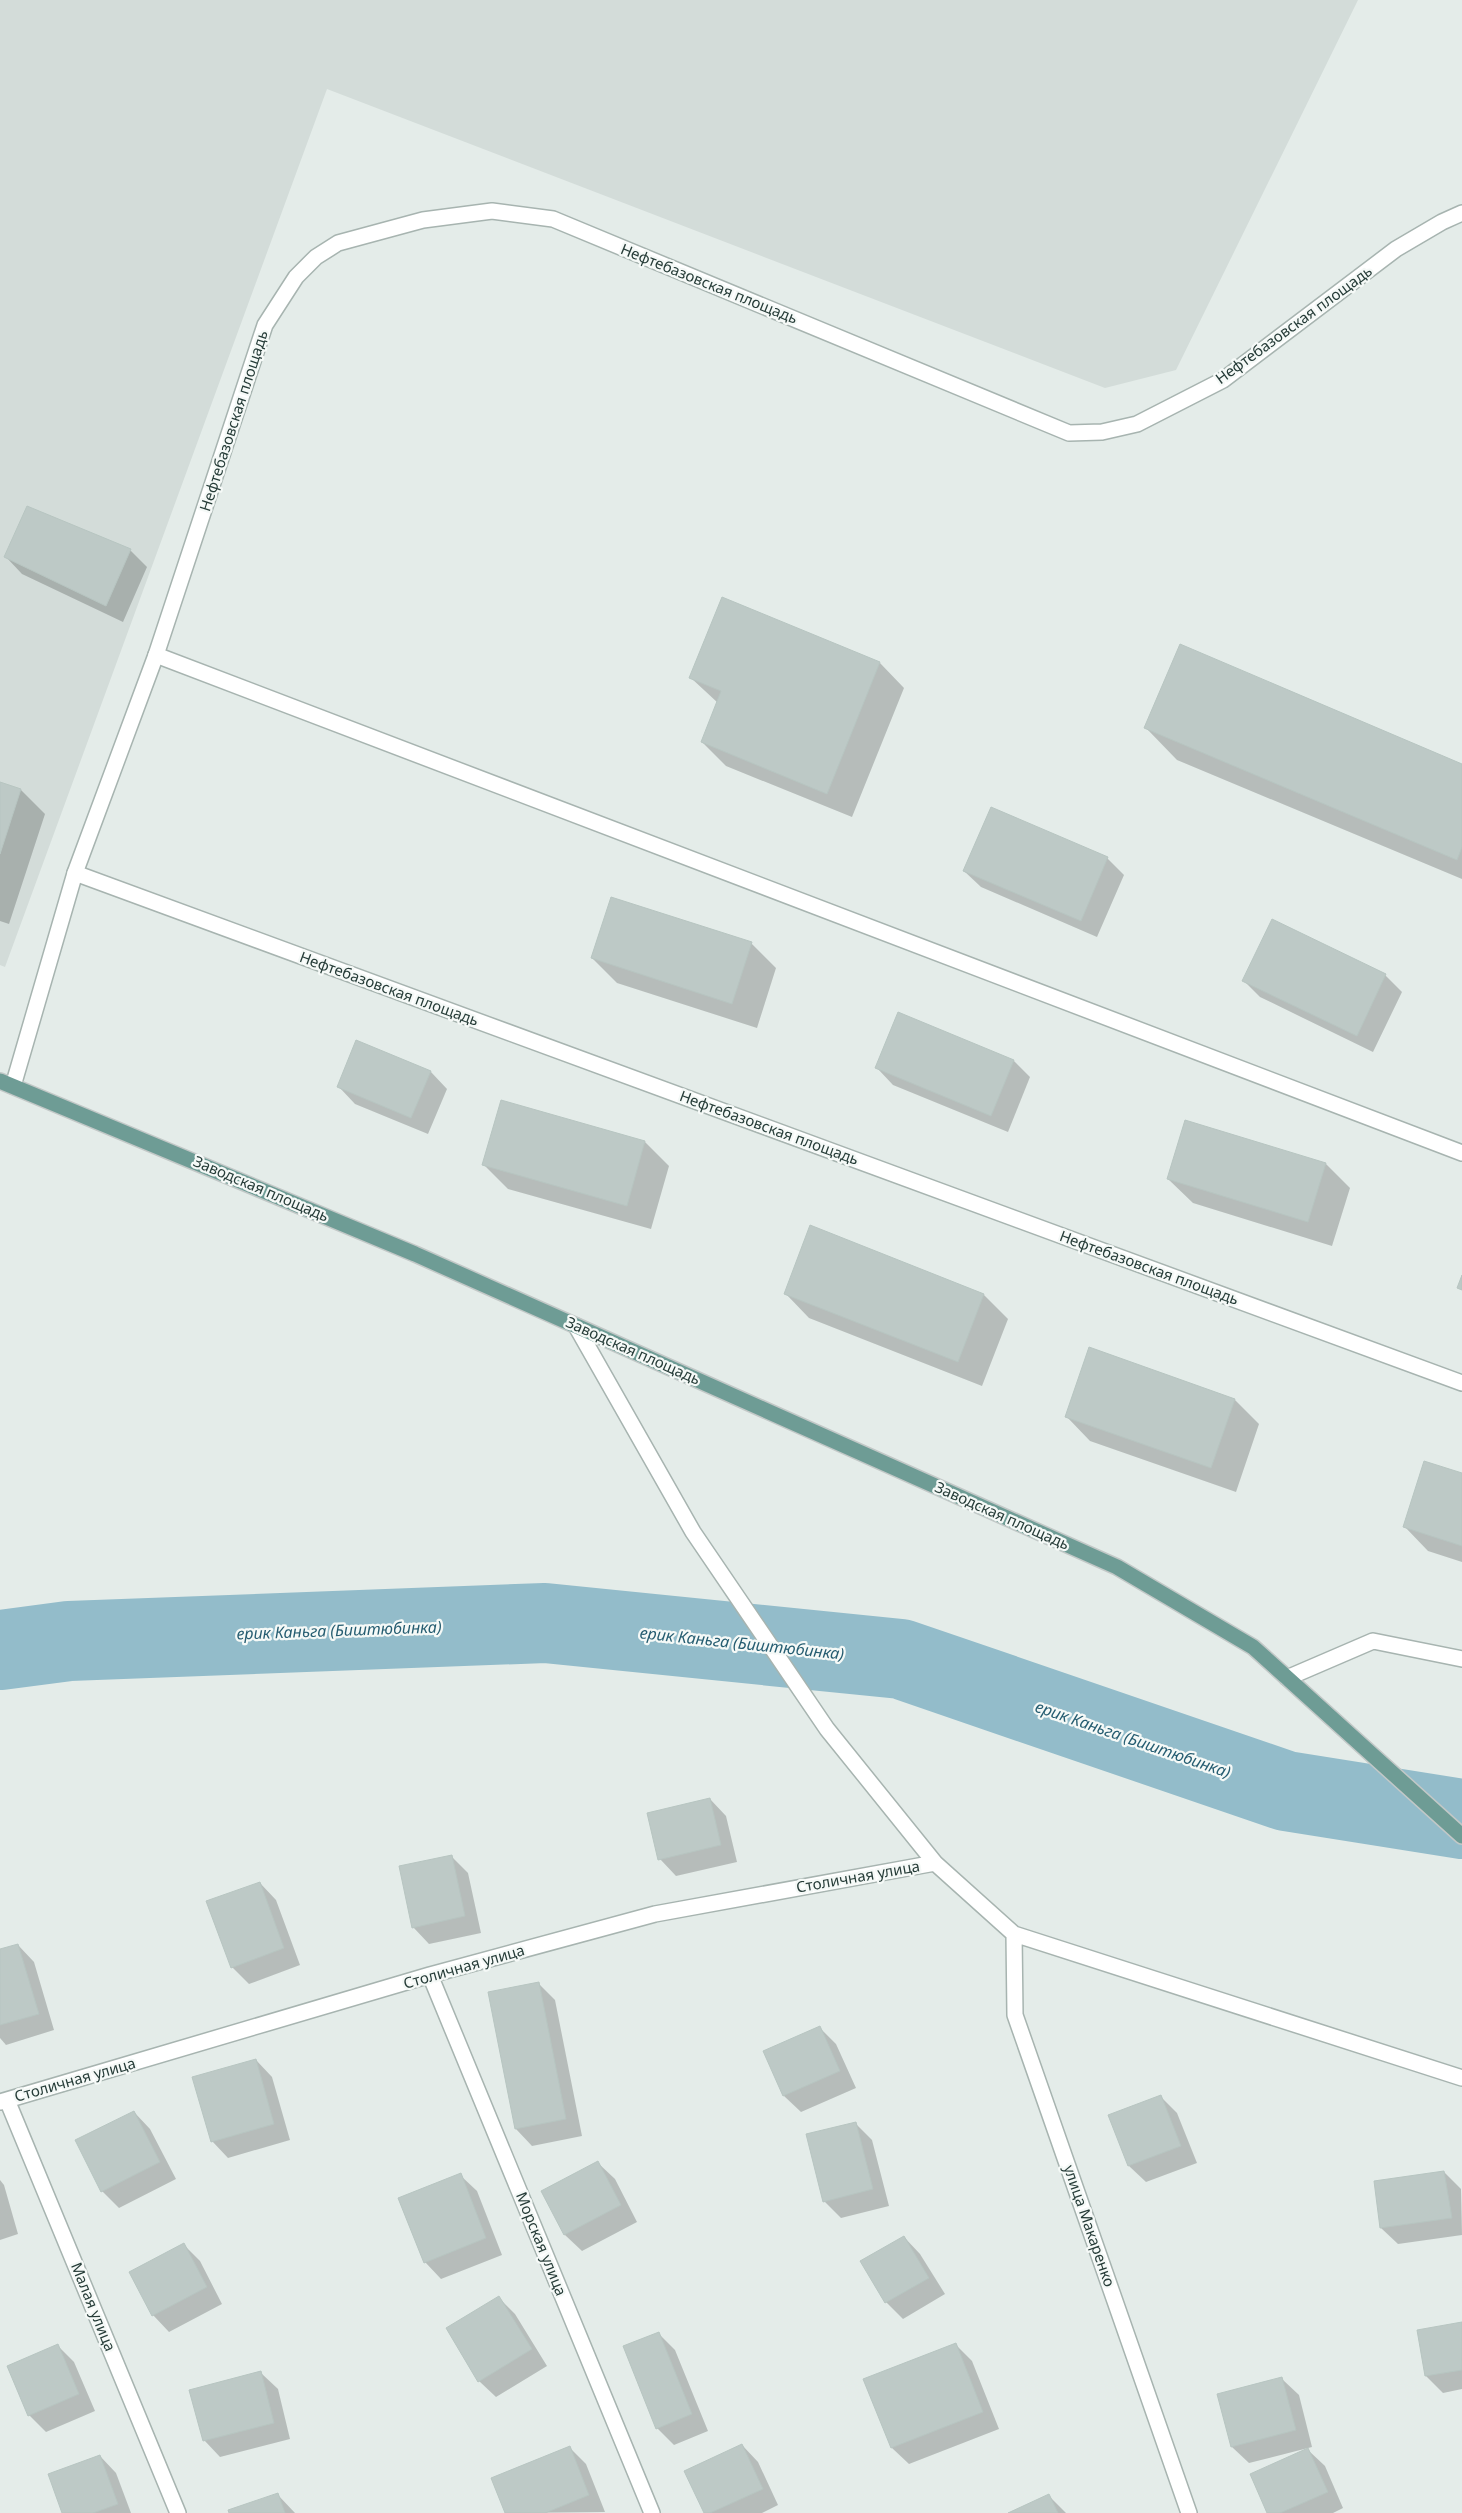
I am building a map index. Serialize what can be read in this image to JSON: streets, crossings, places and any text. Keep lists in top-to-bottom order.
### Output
{
  "streets": {
    "main road": ["Заводская площадь"],
    "street": [
      "Нефтебазовская площадь",
      "Столичная улица",
      "улица Макаренко",
      "Морская улица",
      "Малая улица"
    ]
  },
  "crossings": [
    ["Нефтебазовская площадь", "Заводская площадь"],
    ["Столичная улица", "Морская улица"],
    ["Столичная улица", "Малая улица"]
  ],
  "water": ["ерик Каньга (Биштюбинка)"]
}
